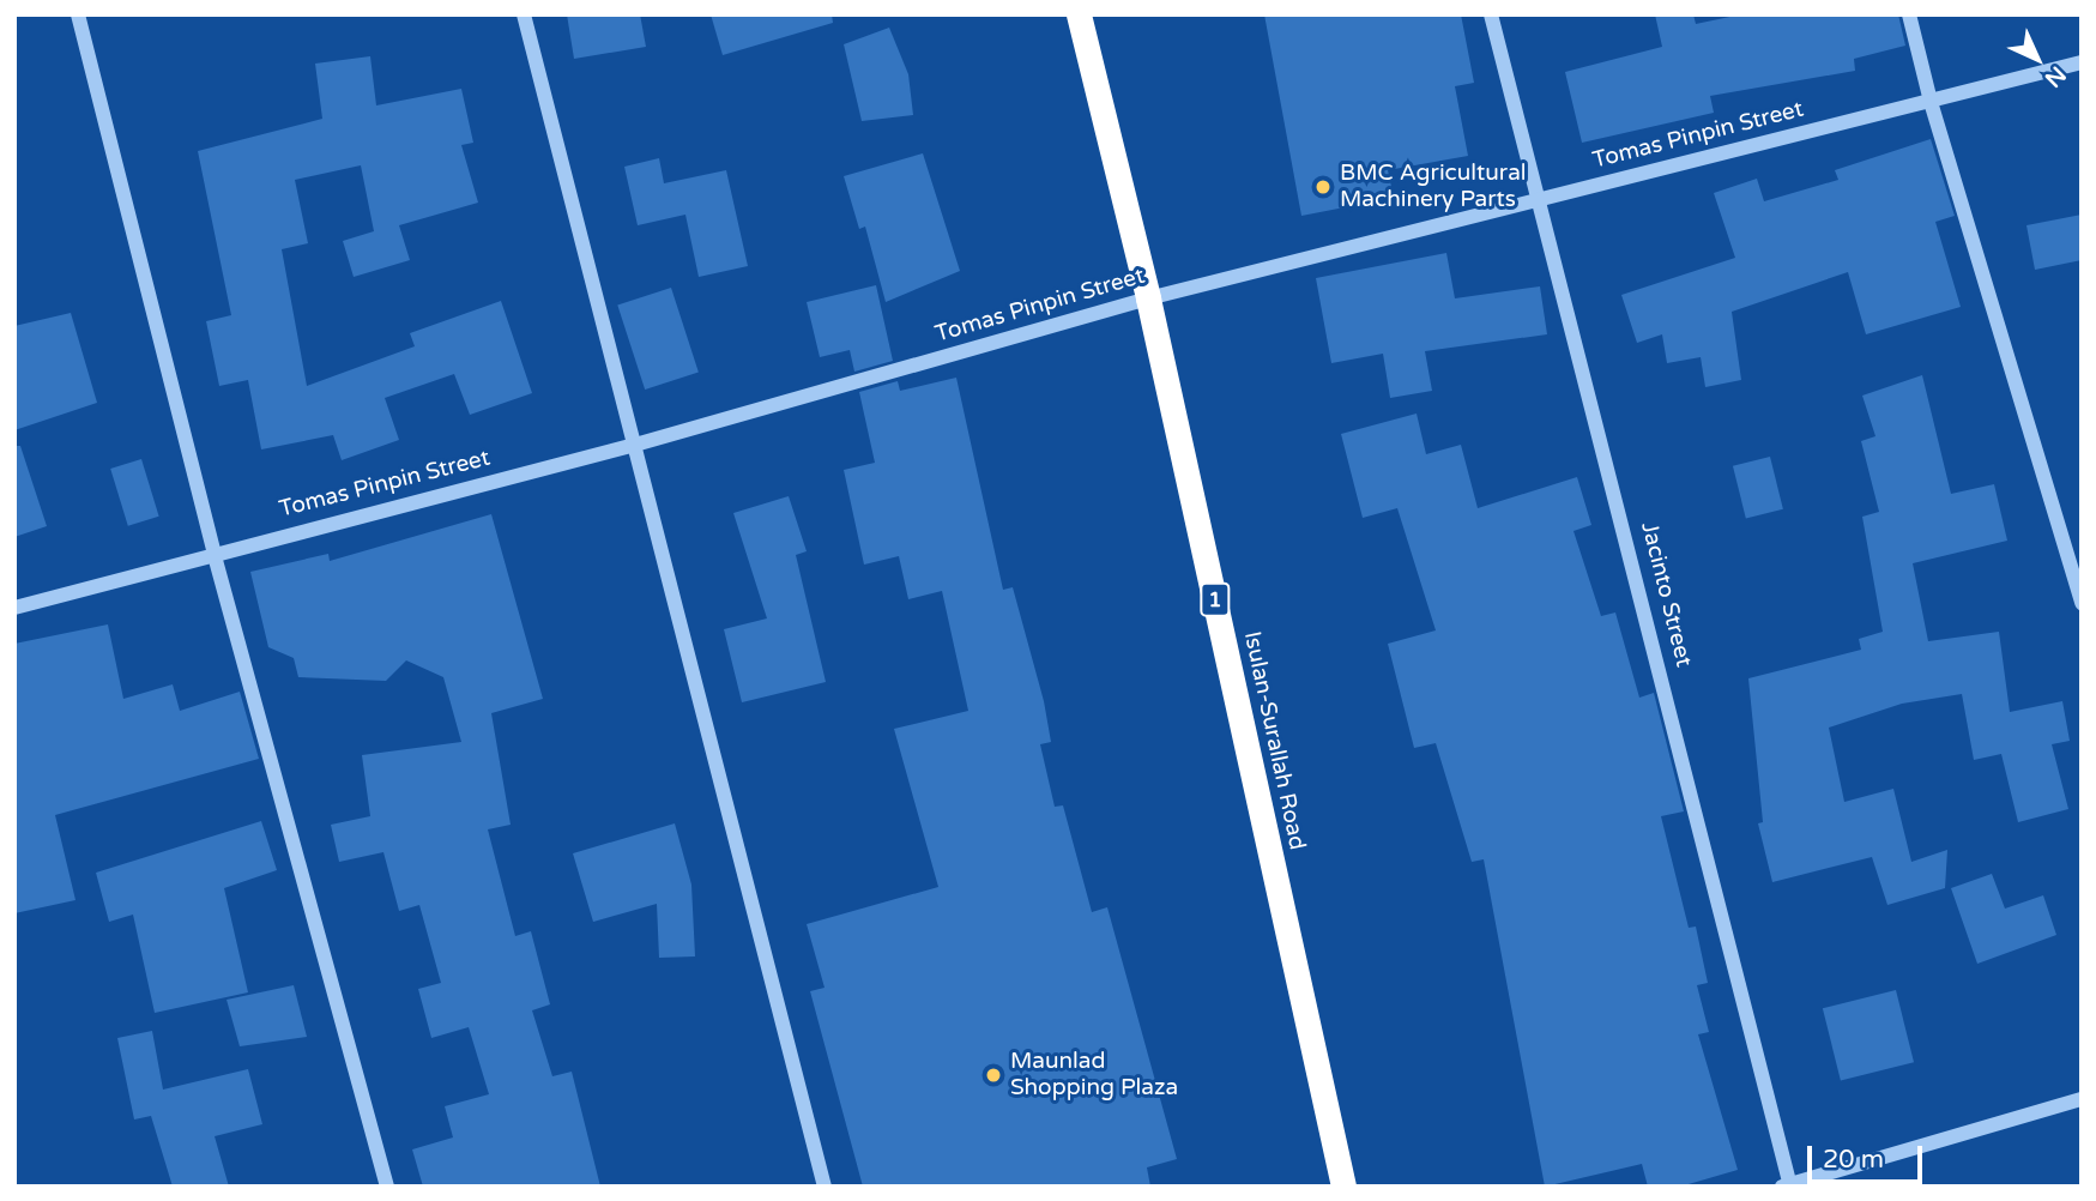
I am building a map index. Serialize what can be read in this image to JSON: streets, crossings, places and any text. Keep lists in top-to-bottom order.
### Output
{
  "streets": {
    "highway": ["1", "Isulan-Surallah Road"],
    "street": ["Tomas Pinpin Street", "Jacinto Street"]
  },
  "crossings": [
    ["Tomas Pinpin Street", "Jacinto Street"],
    ["Tomas Pinpin Street", "Isulan-Surallah Road"]
  ],
  "places": ["BMC Agricultural Machinery Parts", "Maunlad Shopping Plaza"],
  "scale_bar": "20 m",
  "north": "bottom right"
}
